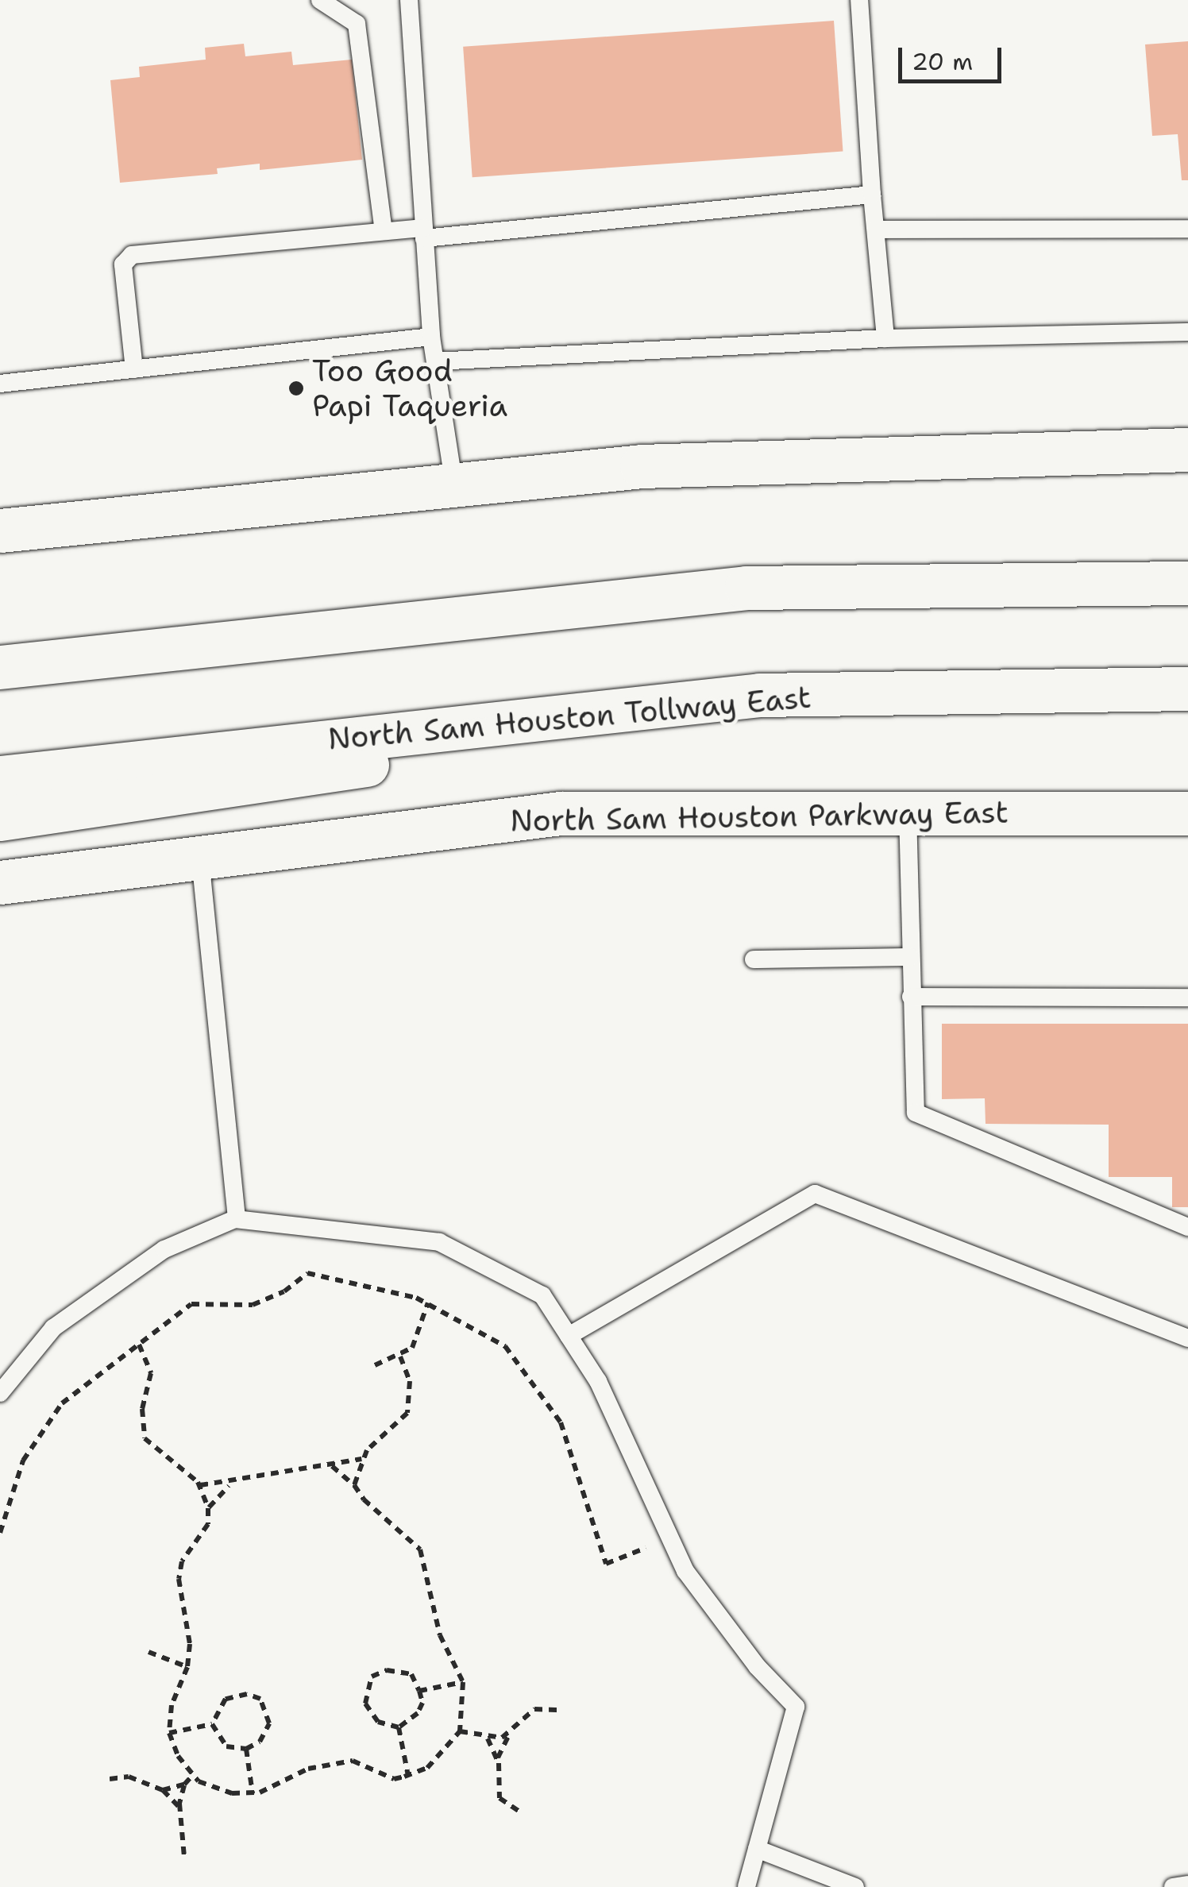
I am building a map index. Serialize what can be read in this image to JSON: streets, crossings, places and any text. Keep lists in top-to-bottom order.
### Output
{
  "streets": {
    "main road": ["North Sam Houston Tollway East", "North Sam Houston Parkway East"]
  },
  "places": ["Too Good Papi Taqueria"],
  "scale_bar": "20 m"
}
